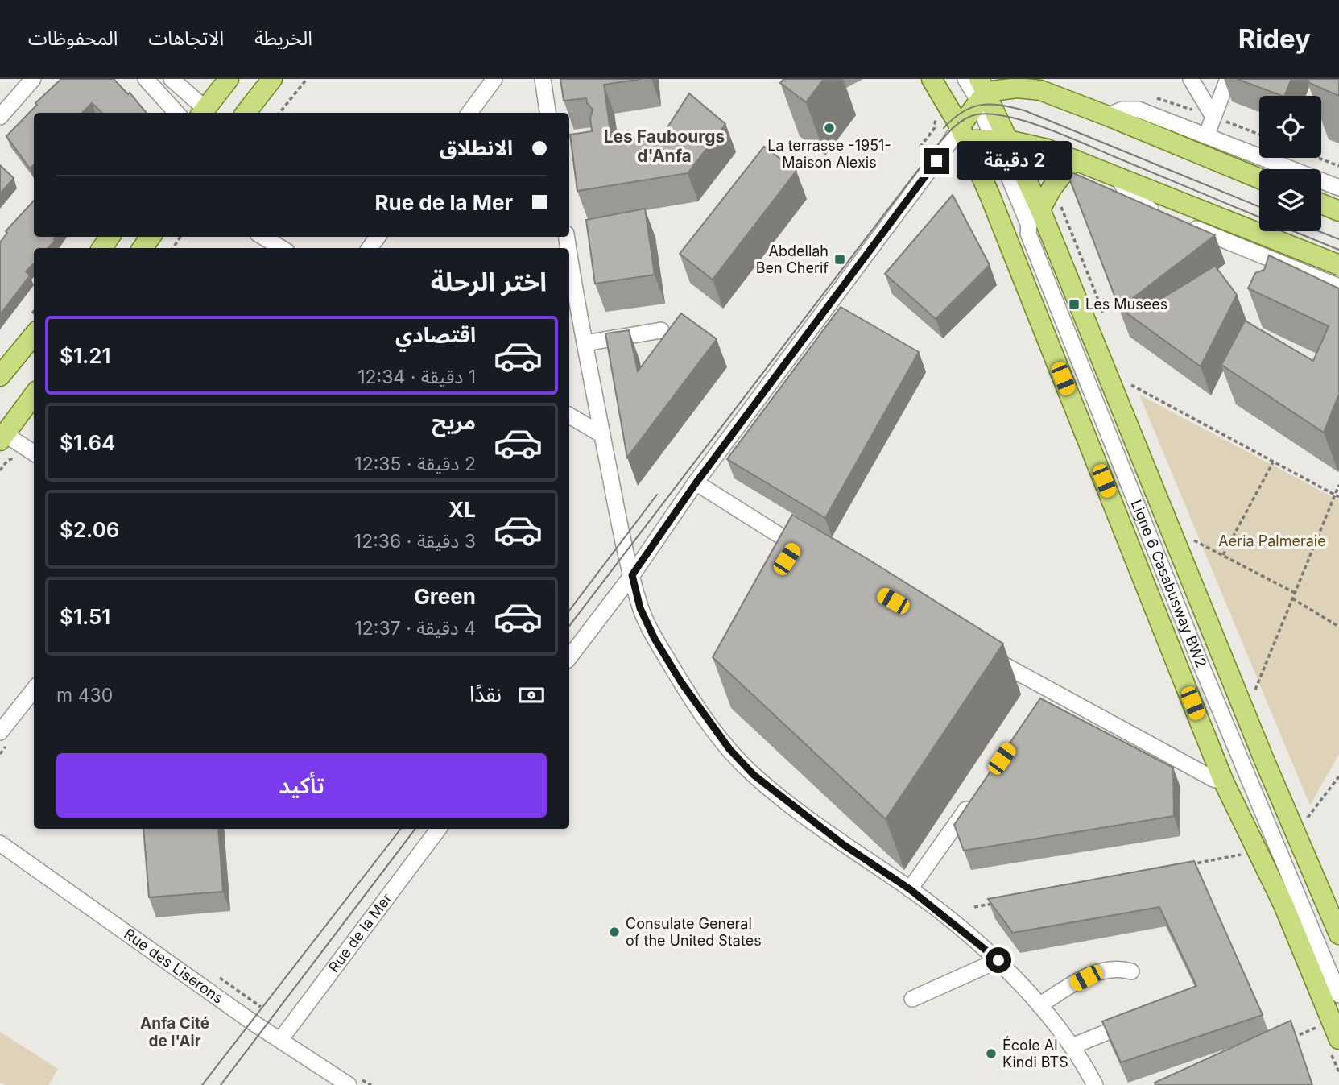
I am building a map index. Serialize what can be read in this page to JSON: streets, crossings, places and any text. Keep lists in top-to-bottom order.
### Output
{
  "streets": {
    "street": ["Ligne 6 Casabusway BW2", "Rue de la Mer", "Rue des Liserons"]
  },
  "crossings": [
    ["Rue de la Mer", "Rue des Liserons"]
  ],
  "districts": ["Les Faubourgs d'Anfa", "Anfa Cité de l'Air"],
  "parks": ["Aeria Palmeraie"],
  "places": {
    "other": ["La terrasse -1951- Maison Alexis", "Consulate General of the United States", "École Al Kindi BTS"],
    "transit": ["Abdellah Ben Cherif", "Les Musees"]
  },
  "page": {
    "header": "Ridey",
    "nav": ["الخريطة", "الاتجاهات", "المحفوظات"],
    "banner": ["الانطلاق", "Rue de la Mer"],
    "bubble": "2 دقيقة",
    "heading": "اختر الرحلة",
    "list": [
      {
        "name": "اقتصادي",
        "note": "1 دقيقة · 12:34",
        "value": "$1.21"
      },
      {
        "name": "مريح",
        "note": "2 دقيقة · 12:35",
        "value": "$1.64"
      },
      {
        "name": "XL",
        "note": "3 دقيقة · 12:36",
        "value": "$2.06"
      },
      {
        "name": "Green",
        "note": "4 دقيقة · 12:37",
        "value": "$1.51"
      }
    ],
    "pay": ["نقدًا", "430 m"],
    "buttons": "تأكيد"
  }
}
